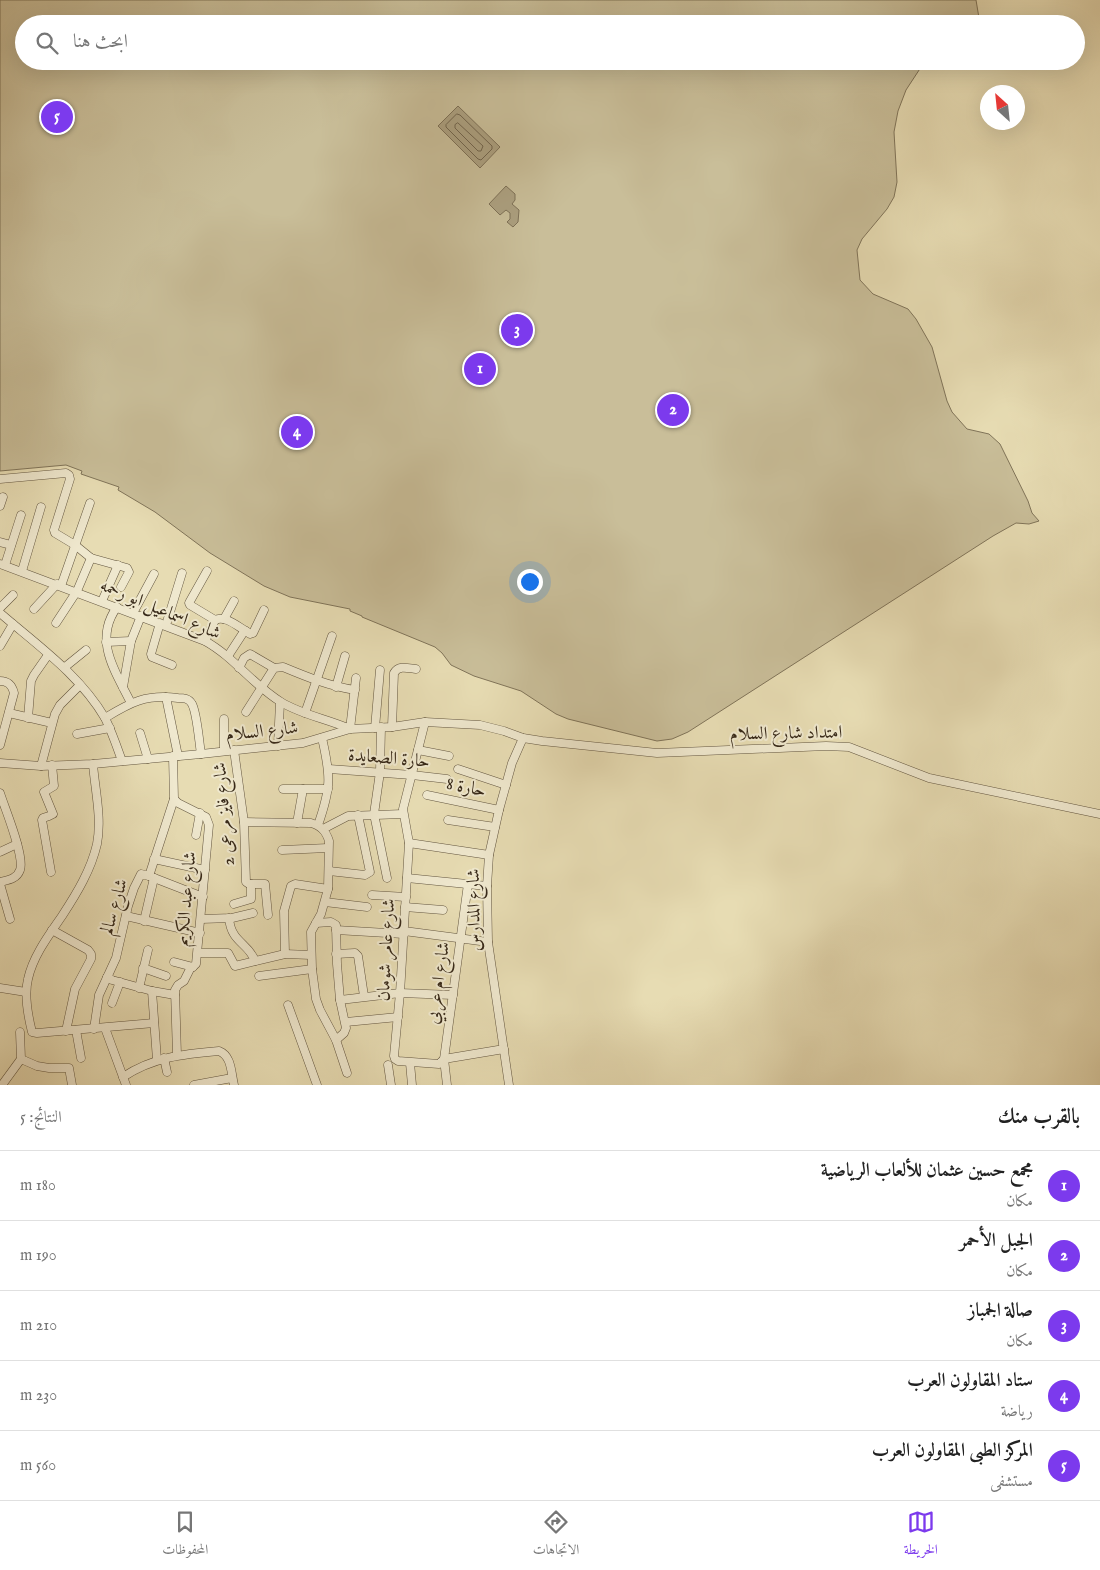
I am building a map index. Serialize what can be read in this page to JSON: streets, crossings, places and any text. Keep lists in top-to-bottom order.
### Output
{
  "streets": {
    "street": [
      "شارع اسماعيل ابو رحمه",
      "شارع السلام",
      "امتداد شارع السلام",
      "حارة الصعايدة",
      "حارة 8",
      "شارع فايز مرعى 2",
      "شارع عبد الكريم",
      "شارع سالم",
      "شارع المدارس",
      "شارع عامر شومان",
      "شارع ام عربي"
    ]
  },
  "crossings": [
    ["شارع اسماعيل ابو رحمه", "شارع السلام"],
    ["شارع السلام", "امتداد شارع السلام"],
    ["شارع السلام", "شارع فايز مرعى 2"],
    ["شارع السلام", "شارع المدارس"],
    ["امتداد شارع السلام", "شارع المدارس"],
    ["حارة 8", "شارع المدارس"]
  ],
  "north": "top left",
  "page": {
    "search": "ابحث هنا",
    "pins": [
      "5",
      "3",
      "1",
      "2",
      "4"
    ],
    "heading": ["بالقرب منك", "النتائج: 5"],
    "list": [
      {
        "mark": "1",
        "name": "مجمع حسين عثمان للألعاب الرياضية",
        "note": "مكان",
        "value": "180 m"
      },
      {
        "mark": "2",
        "name": "الجبل الأحمر",
        "note": "مكان",
        "value": "190 m"
      },
      {
        "mark": "3",
        "name": "صالة الجمباز",
        "note": "مكان",
        "value": "210 m"
      },
      {
        "mark": "4",
        "name": "ستاد المقاولون العرب",
        "note": "رياضة",
        "value": "230 m"
      },
      {
        "mark": "5",
        "name": "المركز الطبى المقاولون العرب",
        "note": "مستشفى",
        "value": "560 m"
      }
    ],
    "nav": ["الخريطة", "الاتجاهات", "المحفوظات"]
  }
}
